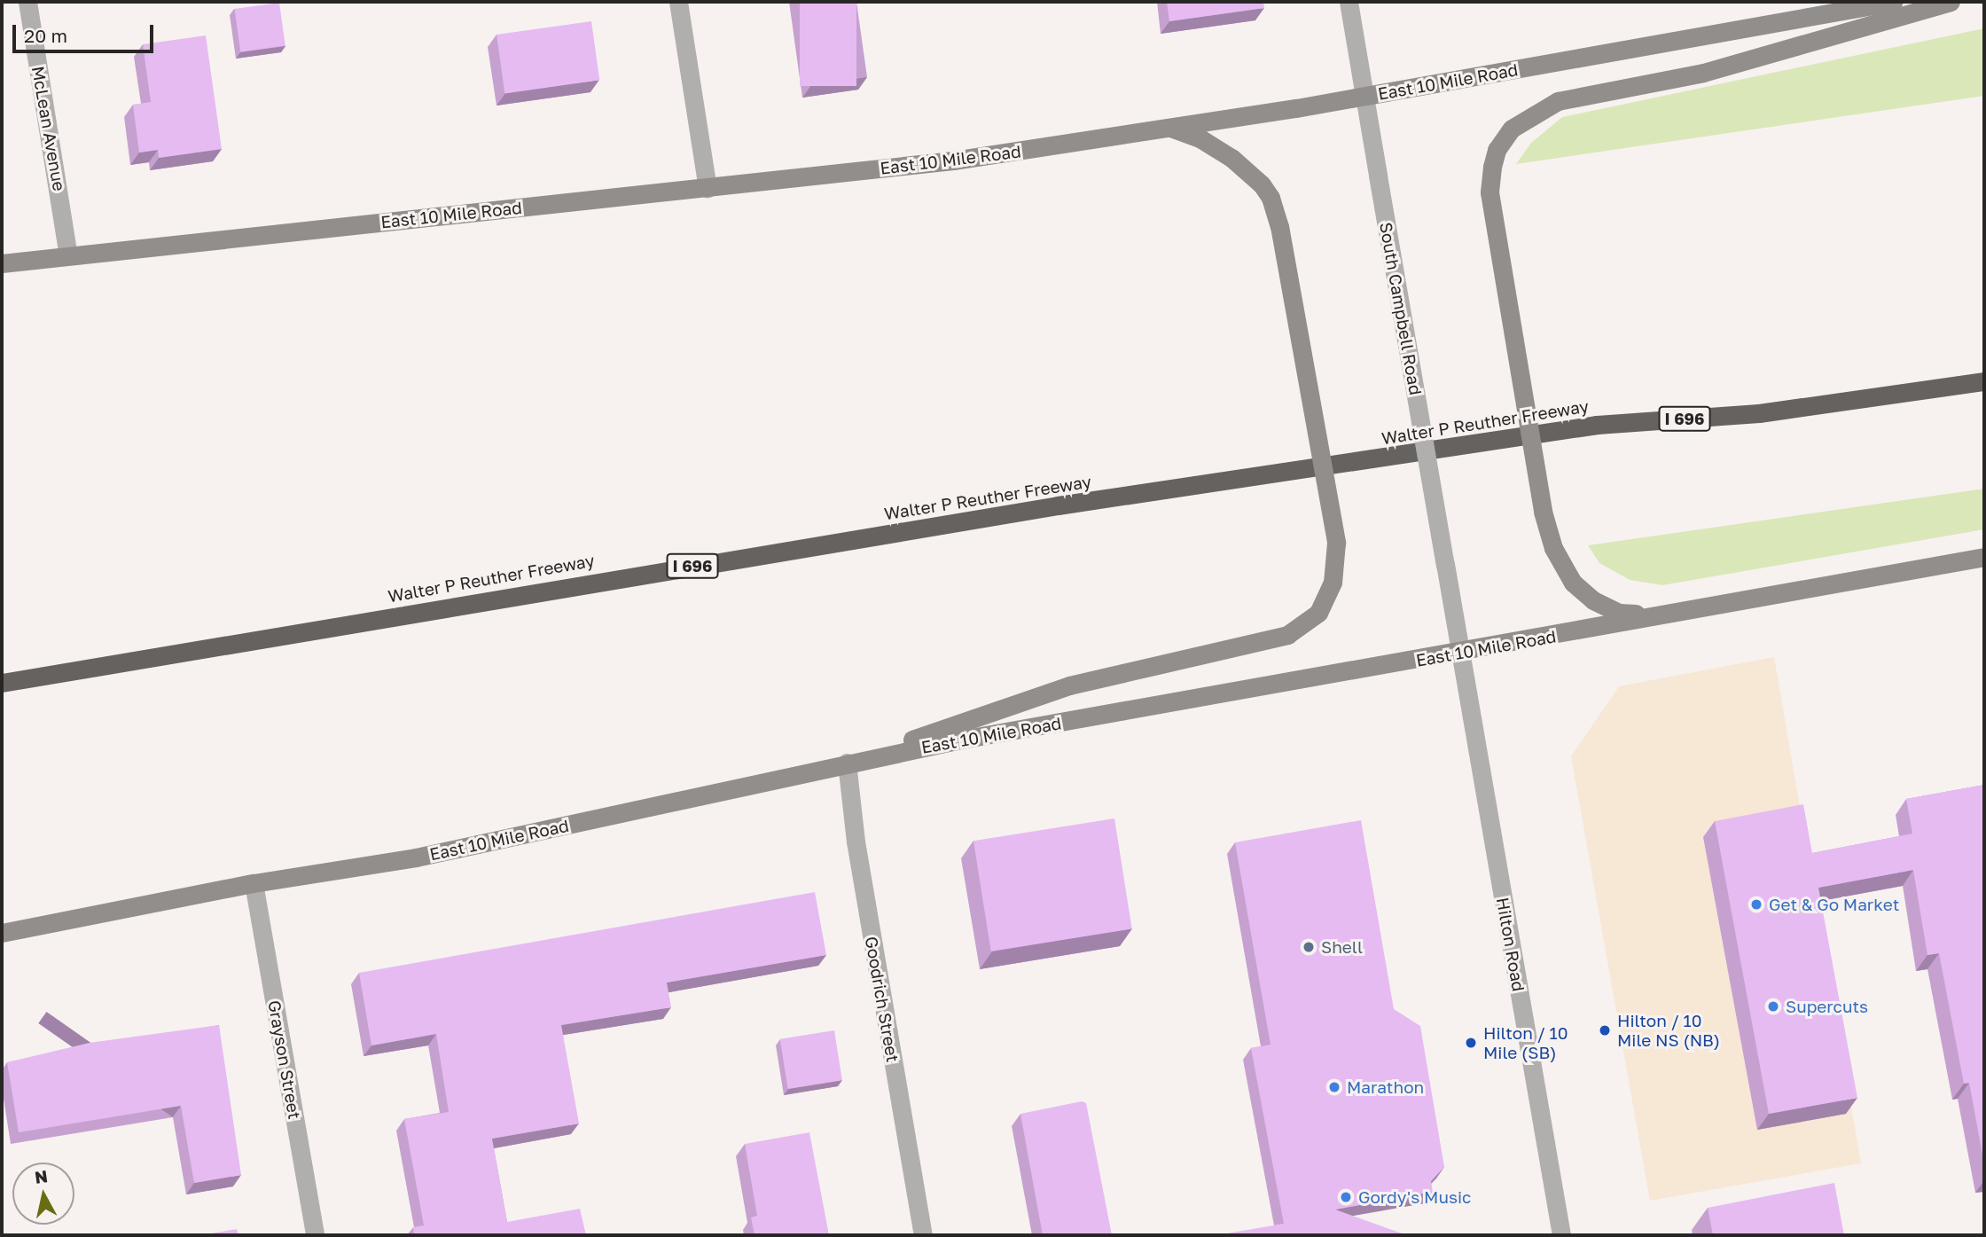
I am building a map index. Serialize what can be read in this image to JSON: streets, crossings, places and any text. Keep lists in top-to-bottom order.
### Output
{
  "streets": {
    "highway": ["I 696", "Walter P Reuther Freeway"],
    "main road": ["East 10 Mile Road"],
    "street": [
      "McLean Avenue",
      "South Campbell Road",
      "Hilton Road",
      "Goodrich Street",
      "Grayson Street"
    ]
  },
  "crossings": [
    ["East 10 Mile Road", "McLean Avenue"],
    ["East 10 Mile Road", "South Campbell Road"],
    ["East 10 Mile Road", "Hilton Road"],
    ["East 10 Mile Road", "Goodrich Street"],
    ["East 10 Mile Road", "Grayson Street"],
    ["South Campbell Road", "Hilton Road"]
  ],
  "places": [
    "Get & Go Market",
    "Shell",
    "Supercuts",
    "Hilton / 10 Mile NS (NB)",
    "Hilton / 10 Mile (SB)",
    "Marathon",
    "Gordy's Music"
  ],
  "scale_bar": "20 m",
  "north": "top"
}
